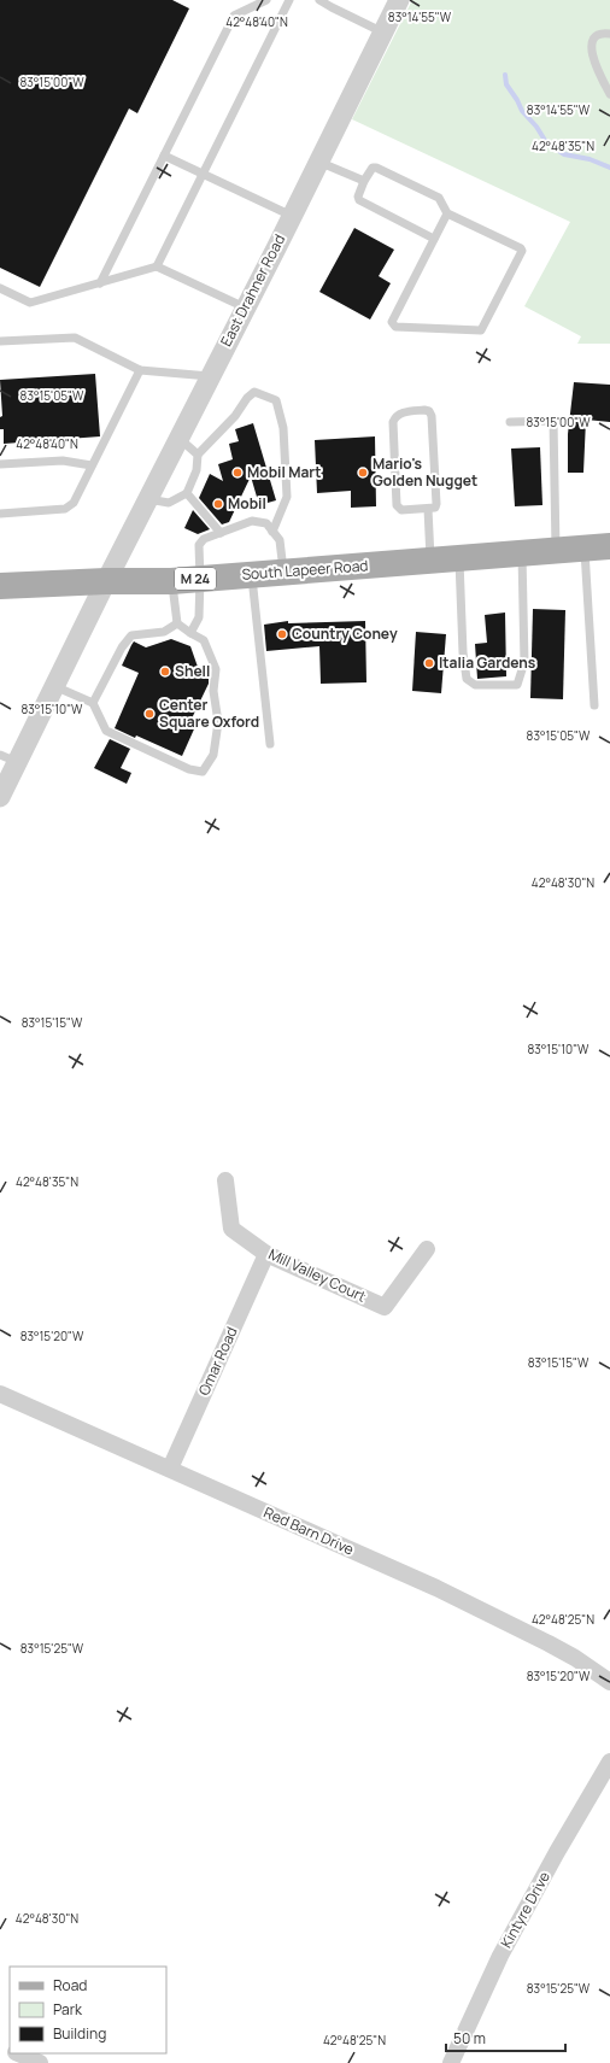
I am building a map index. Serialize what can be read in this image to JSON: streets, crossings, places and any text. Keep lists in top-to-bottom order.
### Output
{
  "streets": {
    "main road": ["South Lapeer Road", "M 24"],
    "street": [
      "East Drahner Road",
      "Mill Valley Court",
      "Omar Road",
      "Red Barn Drive",
      "Kintyre Drive"
    ]
  },
  "crossings": [
    ["East Drahner Road", "South Lapeer Road"],
    ["Mill Valley Court", "Omar Road"],
    ["Omar Road", "Red Barn Drive"]
  ],
  "places": [
    "Mobil Mart",
    "Mario's Golden Nugget",
    "Mobil",
    "Country Coney",
    "Italia Gardens",
    "Shell",
    "Center Square Oxford"
  ],
  "legend": ["Road", "Park", "Building"],
  "scale_bar": "50 m",
  "coordinates": [
    "83°14'55\"W",
    "42°48'40\"N",
    "83°15'00\"W",
    "42°48'35\"N",
    "83°15'05\"W",
    "83°15'10\"W",
    "42°48'30\"N",
    "83°15'15\"W",
    "83°15'20\"W",
    "42°48'25\"N",
    "83°15'25\"W"
  ]
}
